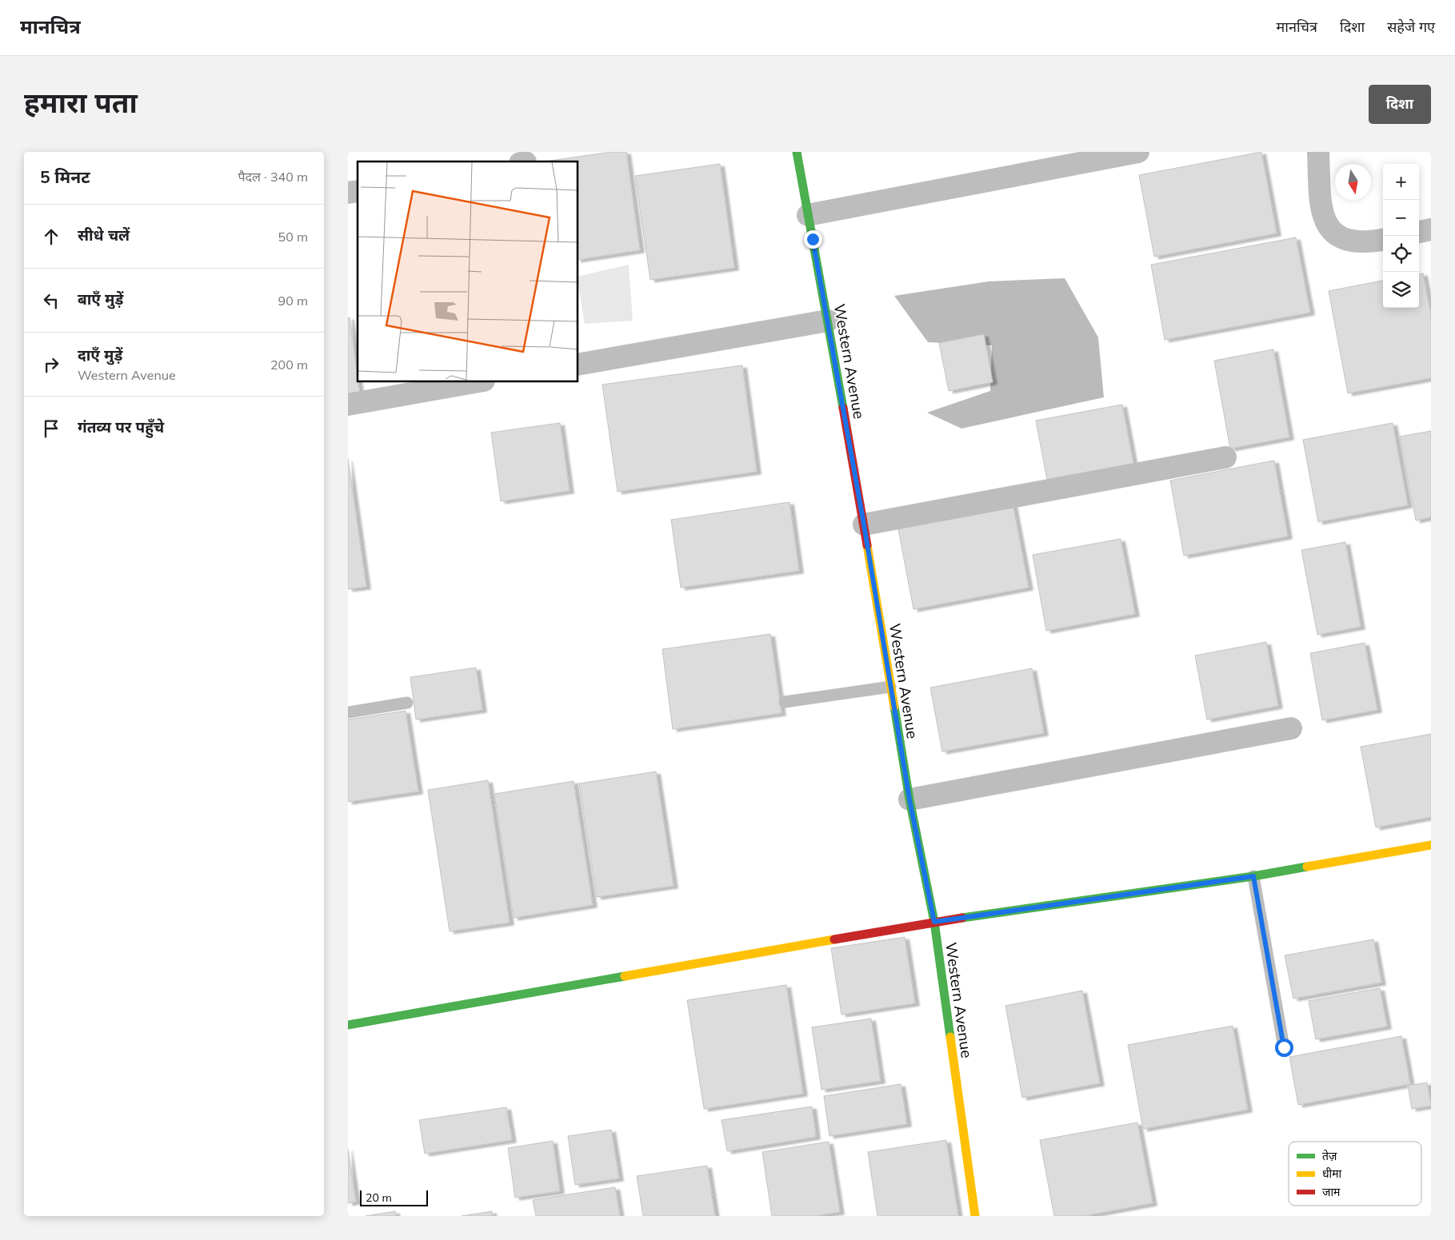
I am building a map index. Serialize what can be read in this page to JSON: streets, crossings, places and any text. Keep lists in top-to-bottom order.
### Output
{
  "streets": {
    "street": ["Western Avenue"]
  },
  "legend": ["तेज़", "धीमा", "जाम"],
  "scale_bar": "20 m",
  "north": "bottom",
  "page": {
    "header": "मानचित्र",
    "nav": ["मानचित्र", "दिशा", "सहेजे गए"],
    "title": "हमारा पता",
    "buttons": "दिशा",
    "heading": ["5 मिनट", "पैदल · 340 m"],
    "map_buttons": ["+", "−"],
    "list": [
      ["सीधे चलें", "50 m"],
      ["बाएँ मुड़ें", "90 m"],
      ["दाएँ मुड़ें", "Western Avenue", "200 m"],
      "गंतव्य पर पहुँचे"
    ],
    "scale": "20 m"
  }
}
